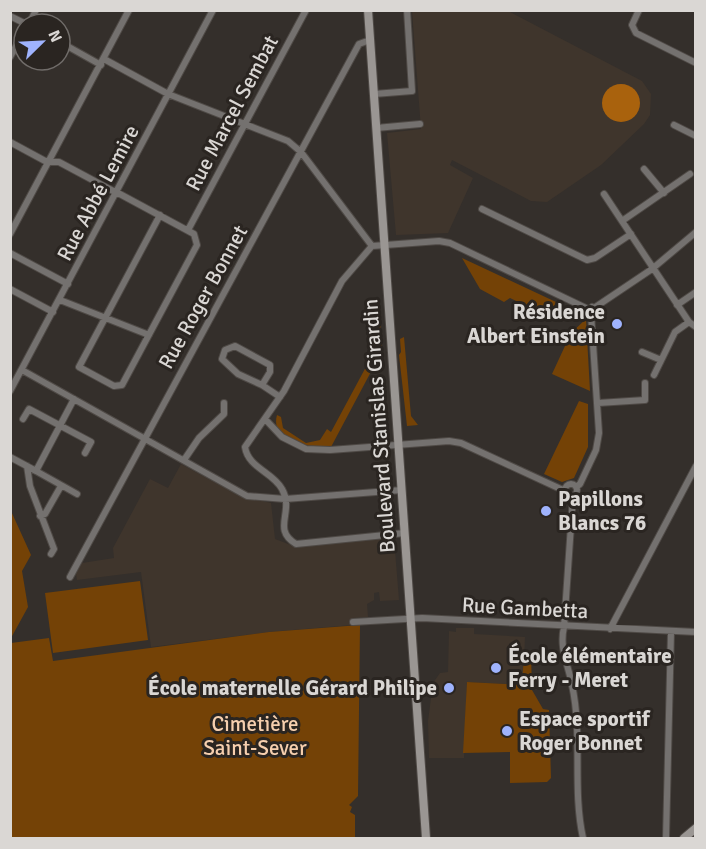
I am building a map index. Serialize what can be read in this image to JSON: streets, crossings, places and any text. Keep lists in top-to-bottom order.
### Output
{
  "streets": {
    "main road": ["Boulevard Stanislas Girardin"],
    "street": [
      "Rue Marcel Sembat",
      "Rue Abbé Lemire",
      "Rue Roger Bonnet",
      "Rue Gambetta"
    ]
  },
  "crossings": [
    ["Rue Roger Bonnet", "Boulevard Stanislas Girardin"],
    ["Boulevard Stanislas Girardin", "Rue Gambetta"]
  ],
  "parks": ["Cimetière Saint-Sever"],
  "places": [
    "Résidence Albert Einstein",
    "Papillons Blancs 76",
    "École élémentaire Ferry - Meret",
    "École maternelle Gérard Philipe",
    "Espace sportif Roger Bonnet"
  ],
  "north": "top right"
}
